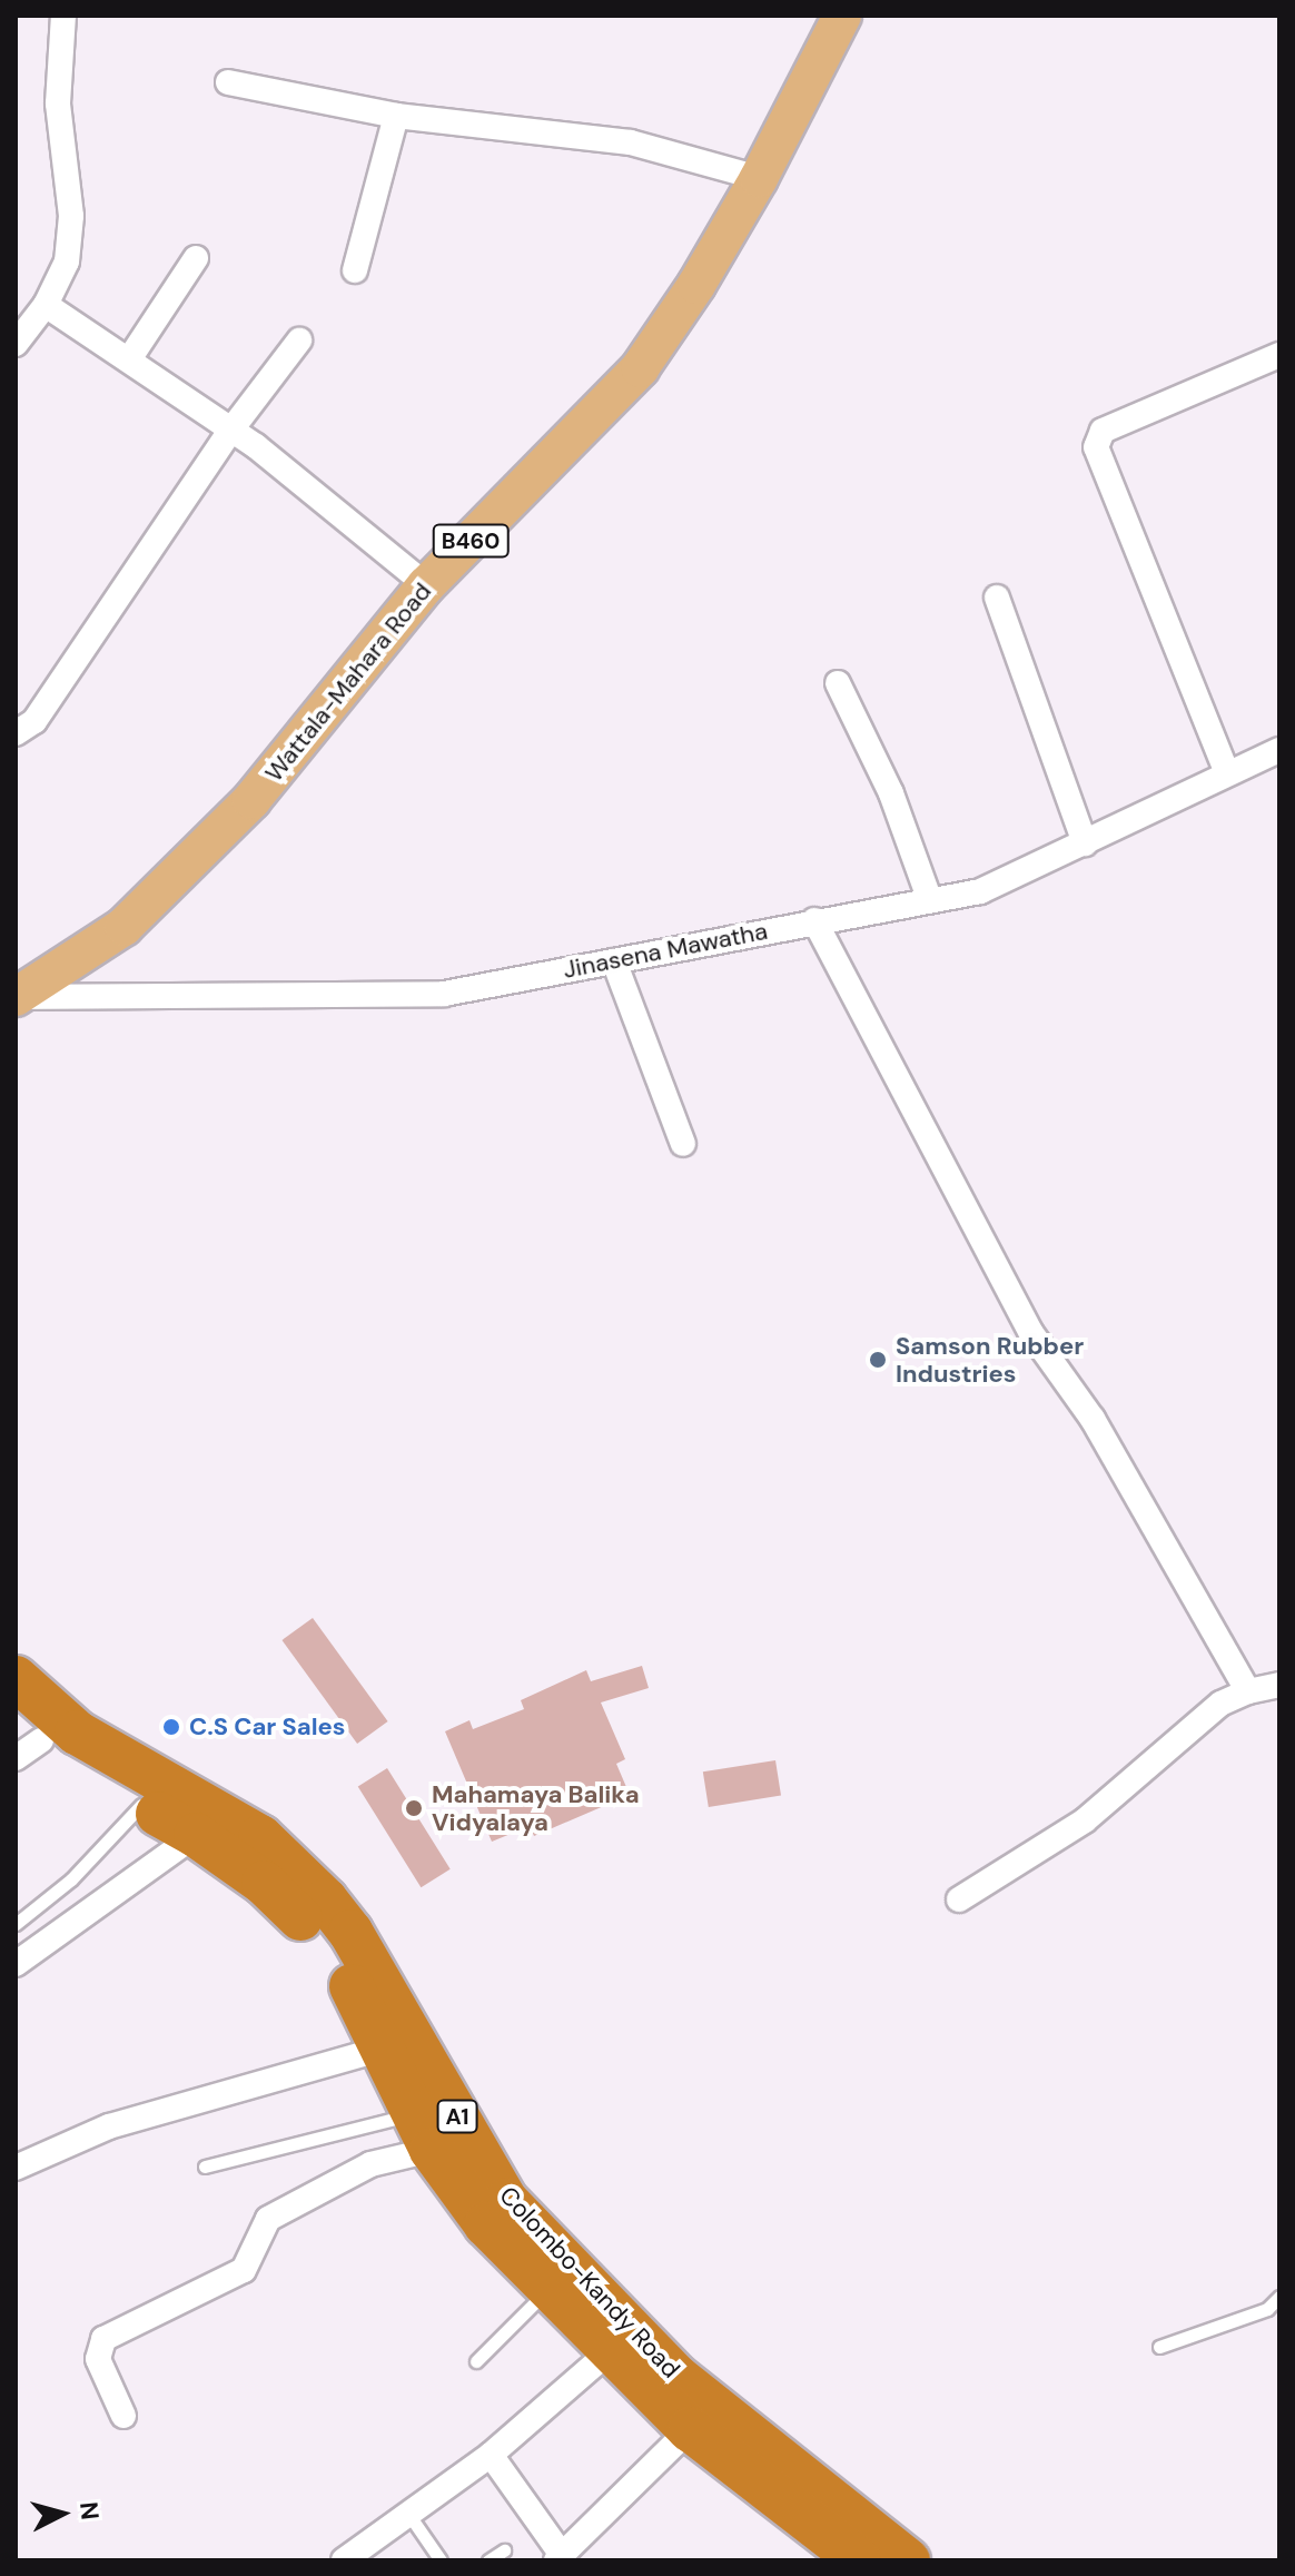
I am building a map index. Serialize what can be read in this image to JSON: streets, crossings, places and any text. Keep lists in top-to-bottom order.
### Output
{
  "streets": {
    "highway": ["A1", "Colombo-Kandy Road"],
    "main road": ["B460", "Wattala-Mahara Road"],
    "street": ["Jinasena Mawatha"]
  },
  "crossings": [
    ["Wattala-Mahara Road", "Jinasena Mawatha"]
  ],
  "places": ["Samson Rubber Industries", "C.S Car Sales", "Mahamaya Balika Vidyalaya"],
  "north": "right"
}
